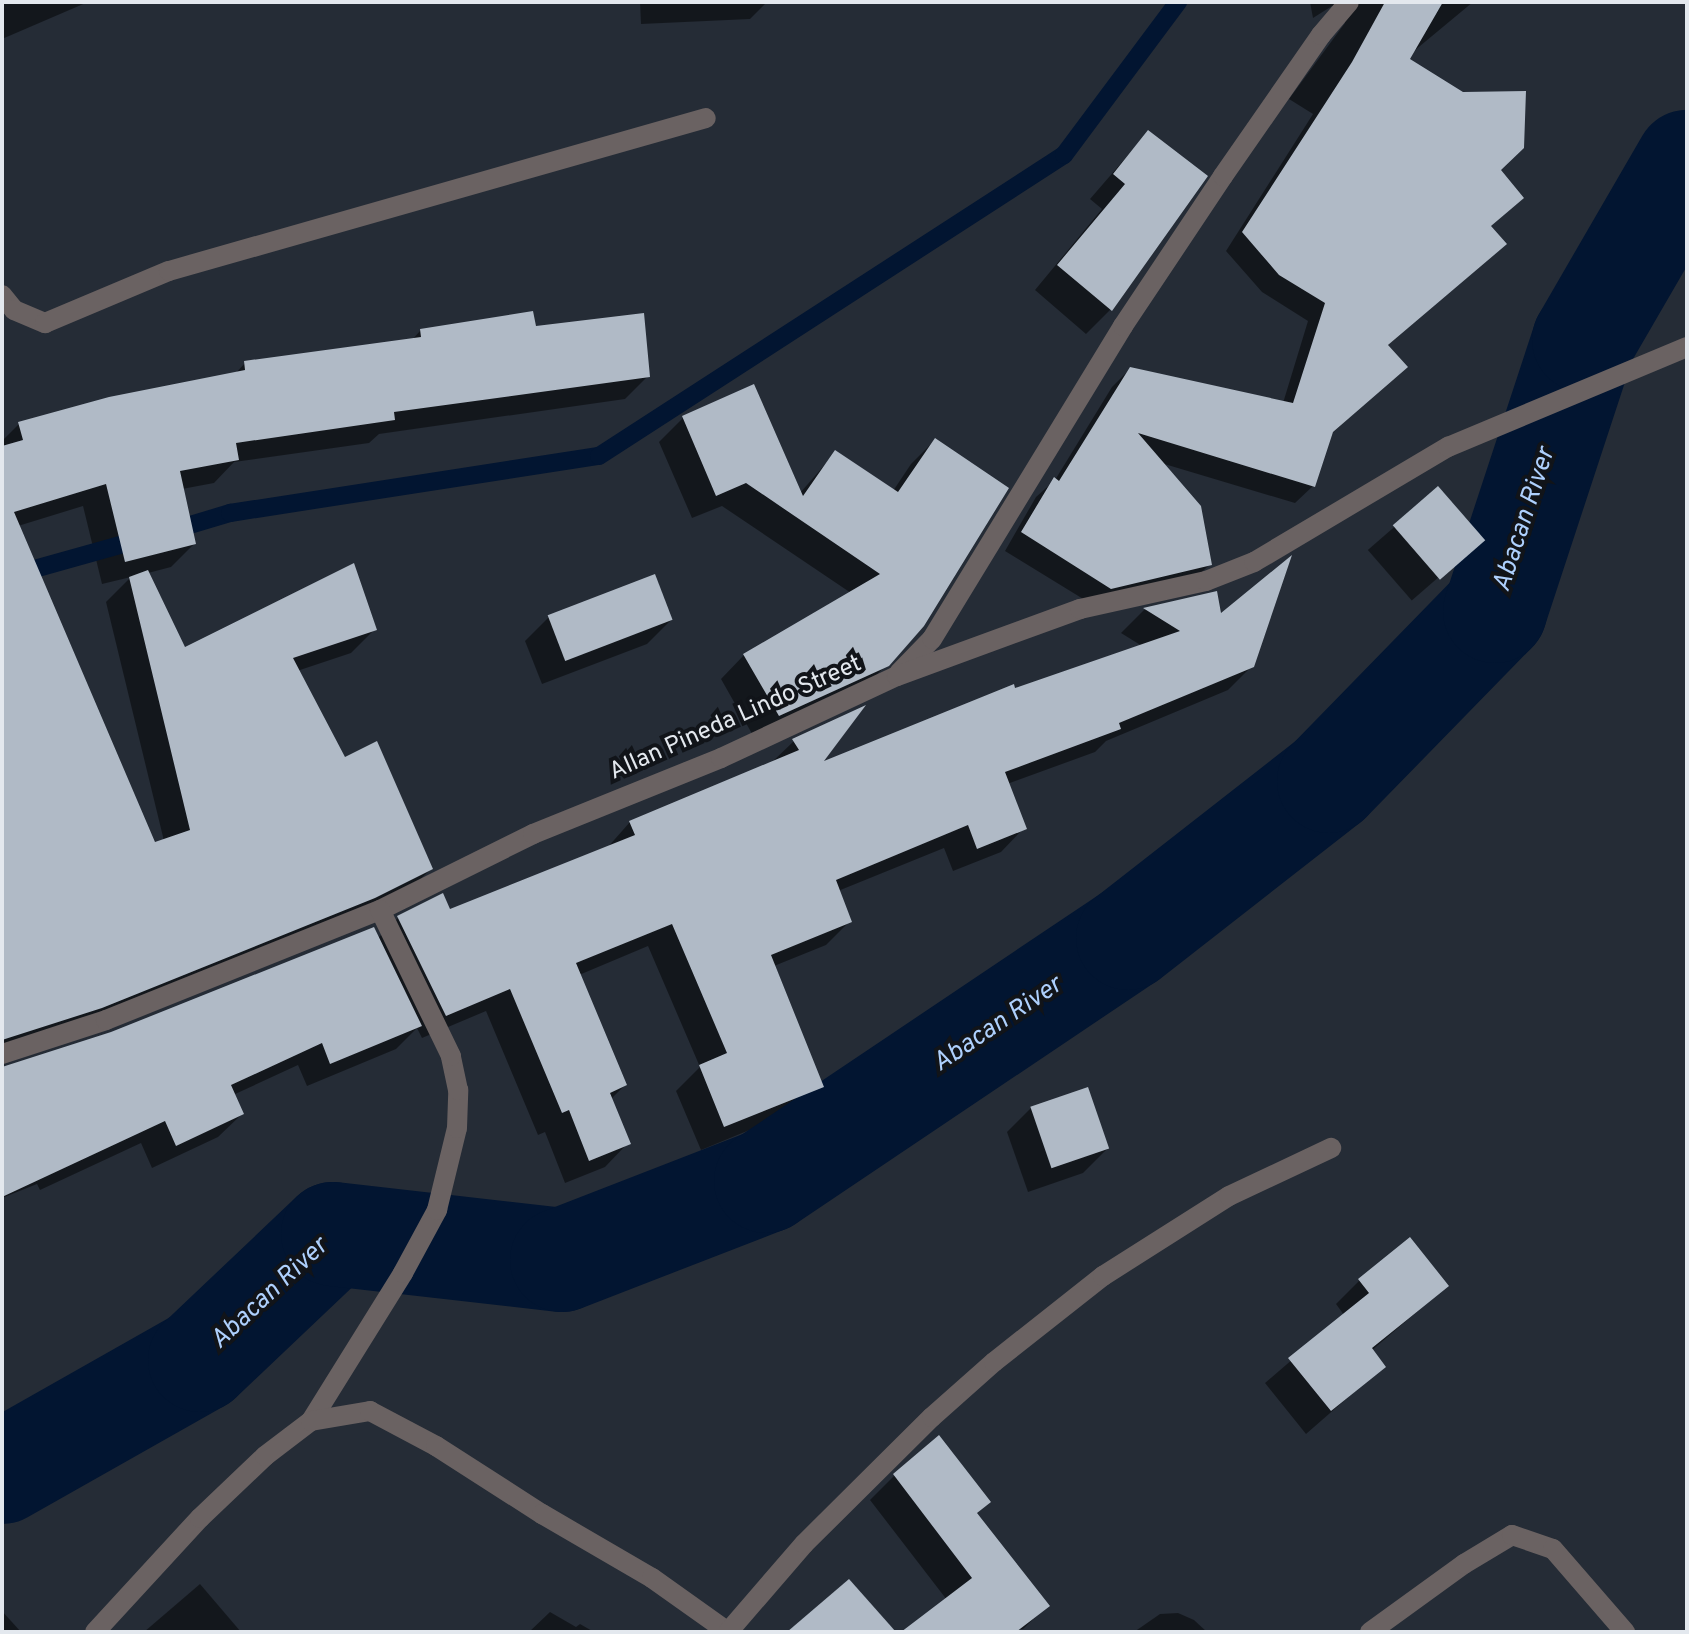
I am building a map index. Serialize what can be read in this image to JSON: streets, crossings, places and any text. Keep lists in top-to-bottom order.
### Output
{
  "streets": {
    "street": ["Allan Pineda Lindo Street"]
  },
  "water": ["Abacan River"]
}
